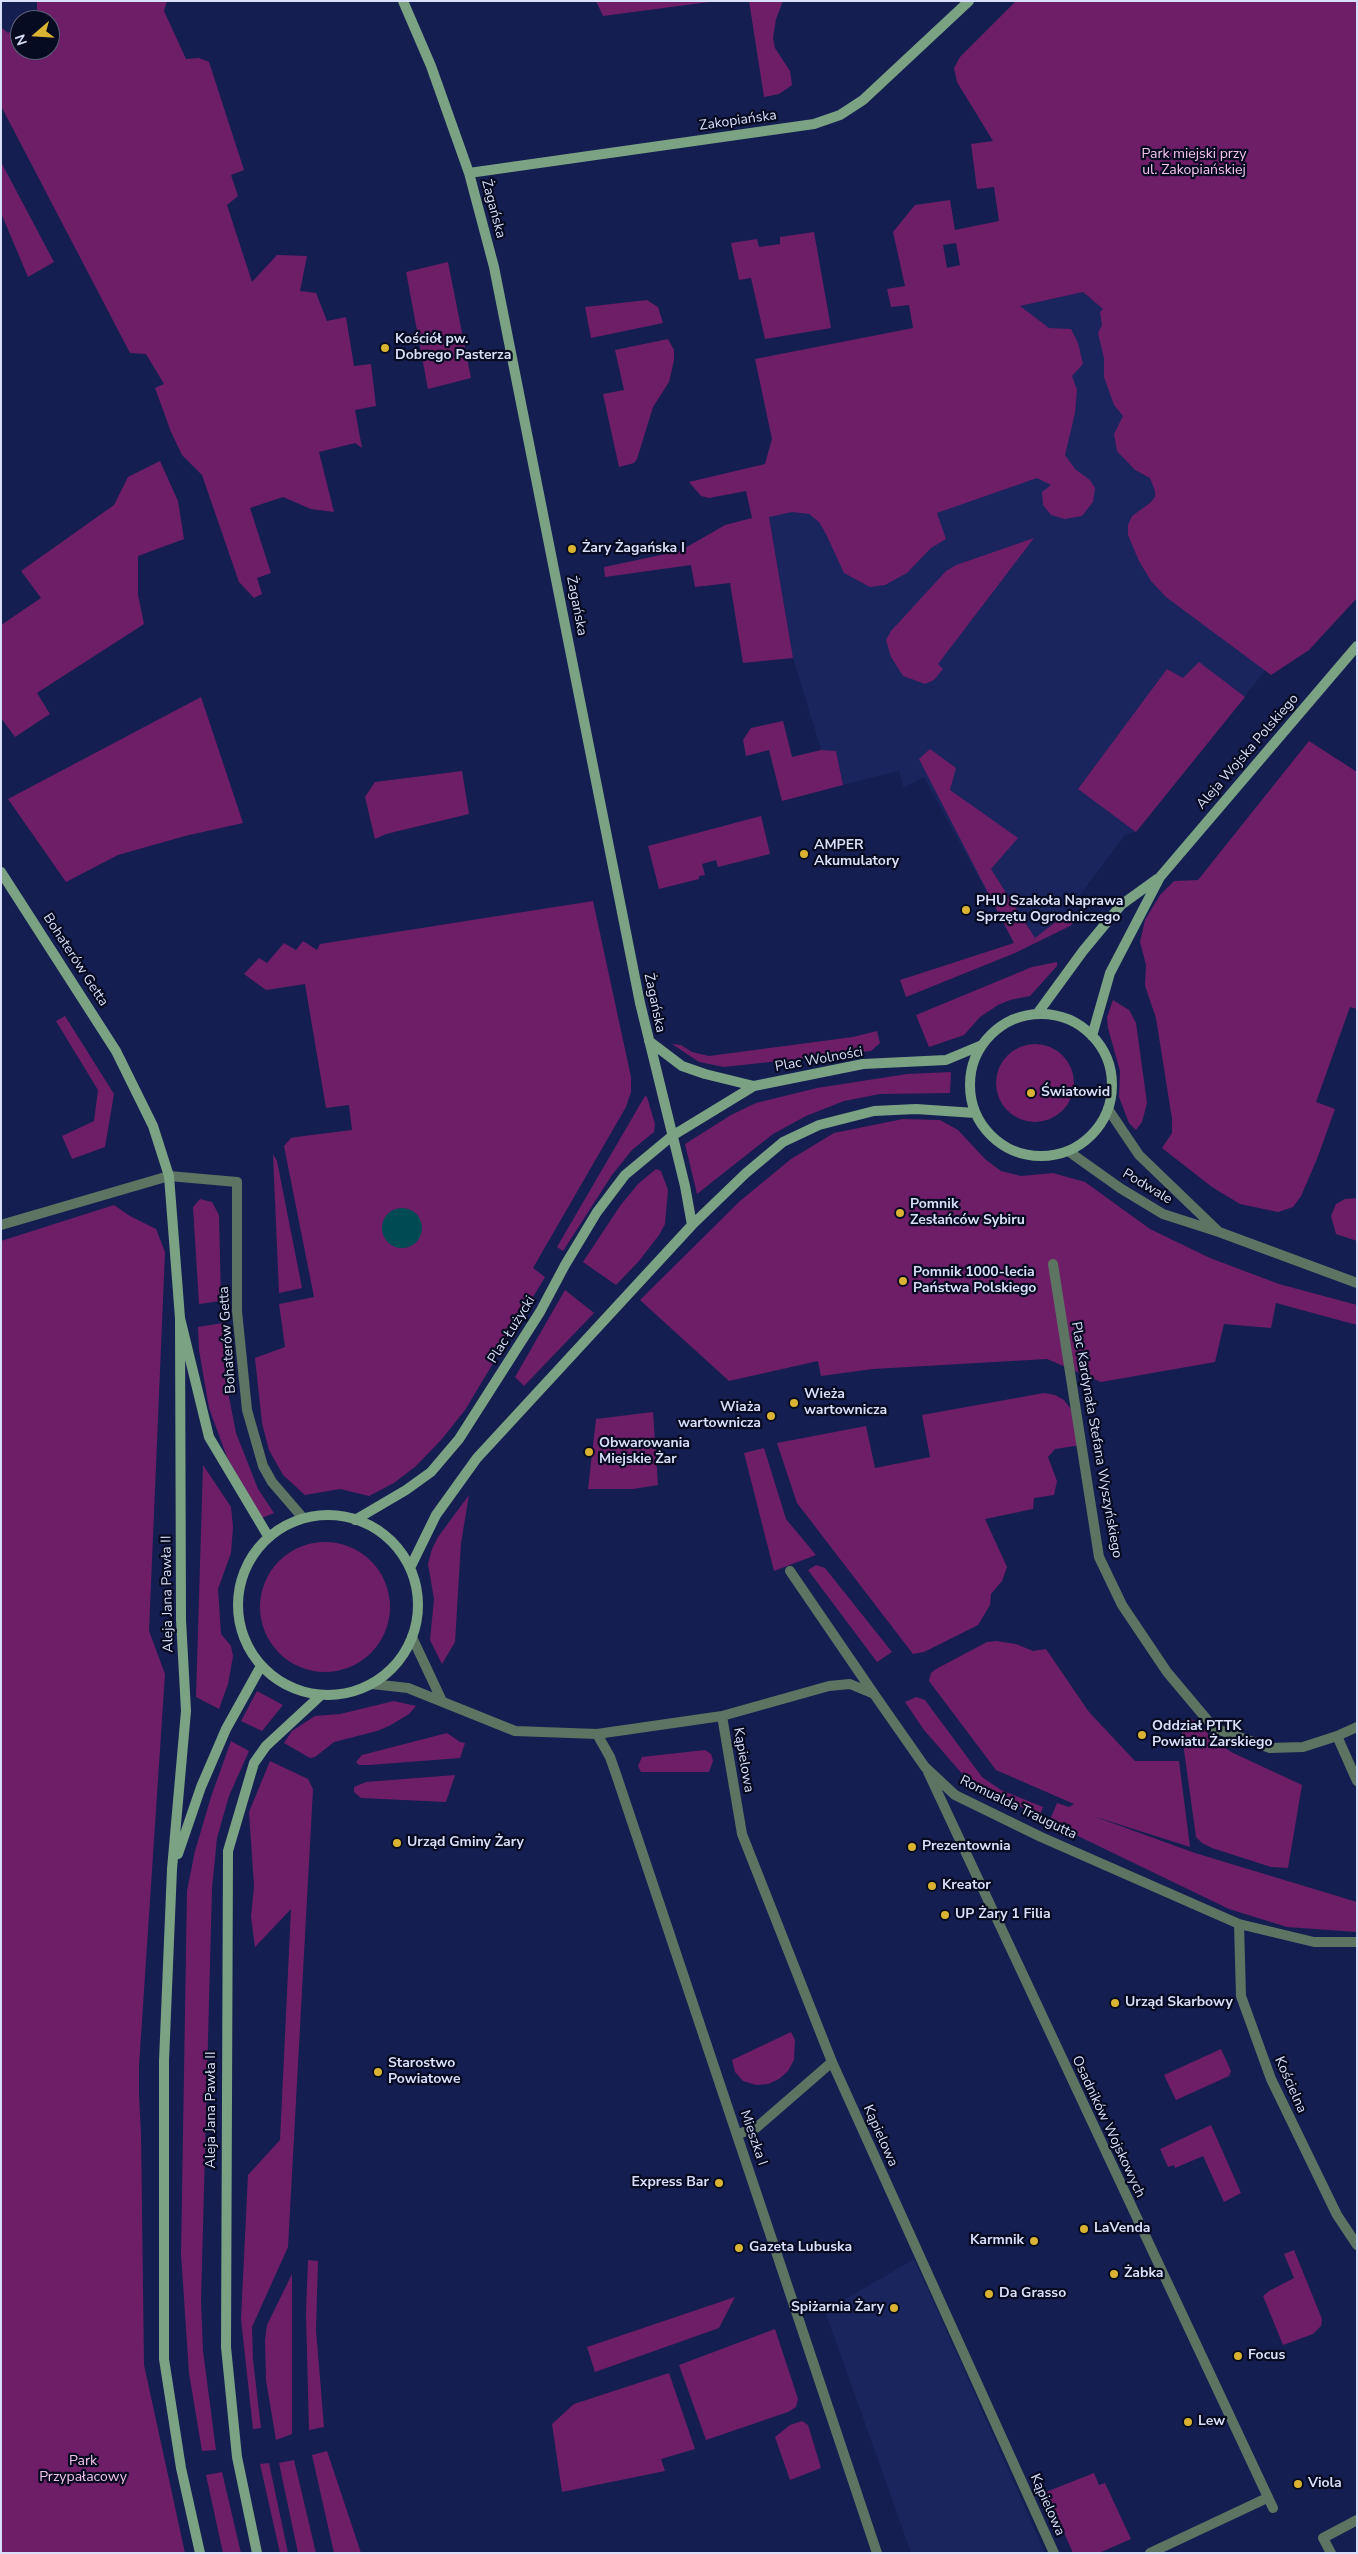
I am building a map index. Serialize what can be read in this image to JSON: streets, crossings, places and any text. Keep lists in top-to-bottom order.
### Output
{
  "streets": {
    "street": [
      "Zakopiańska",
      "Żagańska",
      "Aleja Wojska Polskiego",
      "Bohaterów Getta",
      "Plac Wolności",
      "Podwale",
      "Plac Łużycki",
      "Plac Kardynała Stefana Wyszyńskiego",
      "Aleja Jana Pawła II",
      "Kąpielowa",
      "Romualda Traugutta",
      "Kościelna",
      "Osadników Wojskowych",
      "Mieszka I"
    ]
  },
  "crossings": [
    ["Zakopiańska", "Żagańska"],
    ["Żagańska", "Plac Wolności"],
    ["Żagańska", "Plac Łużycki"],
    ["Aleja Wojska Polskiego", "Plac Wolności"],
    ["Aleja Wojska Polskiego", "Podwale"],
    ["Bohaterów Getta", "Aleja Jana Pawła II"],
    ["Plac Wolności", "Podwale"],
    ["Plac Wolności", "Plac Łużycki"],
    ["Romualda Traugutta", "Kościelna"],
    ["Romualda Traugutta", "Osadników Wojskowych"]
  ],
  "parks": ["Park miejski przy ul. Zakopiańskiej", "Park Przypałacowy"],
  "places": [
    "Kościół pw. Dobrego Pasterza",
    "Żary Żagańska I",
    "AMPER Akumulatory",
    "PHU Szakoła Naprawa Sprzętu Ogrodniczego",
    "Światowid",
    "Pomnik Zesłańców Sybiru",
    "Pomnik 1000-lecia Państwa Polskiego",
    "Wieża wartownicza",
    "Wiaża wartownicza",
    "Obwarowania Miejskie Żar",
    "Oddział PTTK Powiatu Żarskiego",
    "Urząd Gminy Żary",
    "Prezentownia",
    "Kreator",
    "UP Żary 1 Filia",
    "Urząd Skarbowy",
    "Starostwo Powiatowe",
    "Express Bar",
    "LaVenda",
    "Karmnik",
    "Gazeta Lubuska",
    "Żabka",
    "Da Grasso",
    "Spiżarnia Żary",
    "Focus",
    "Lew",
    "Viola"
  ],
  "north": "left"
}
